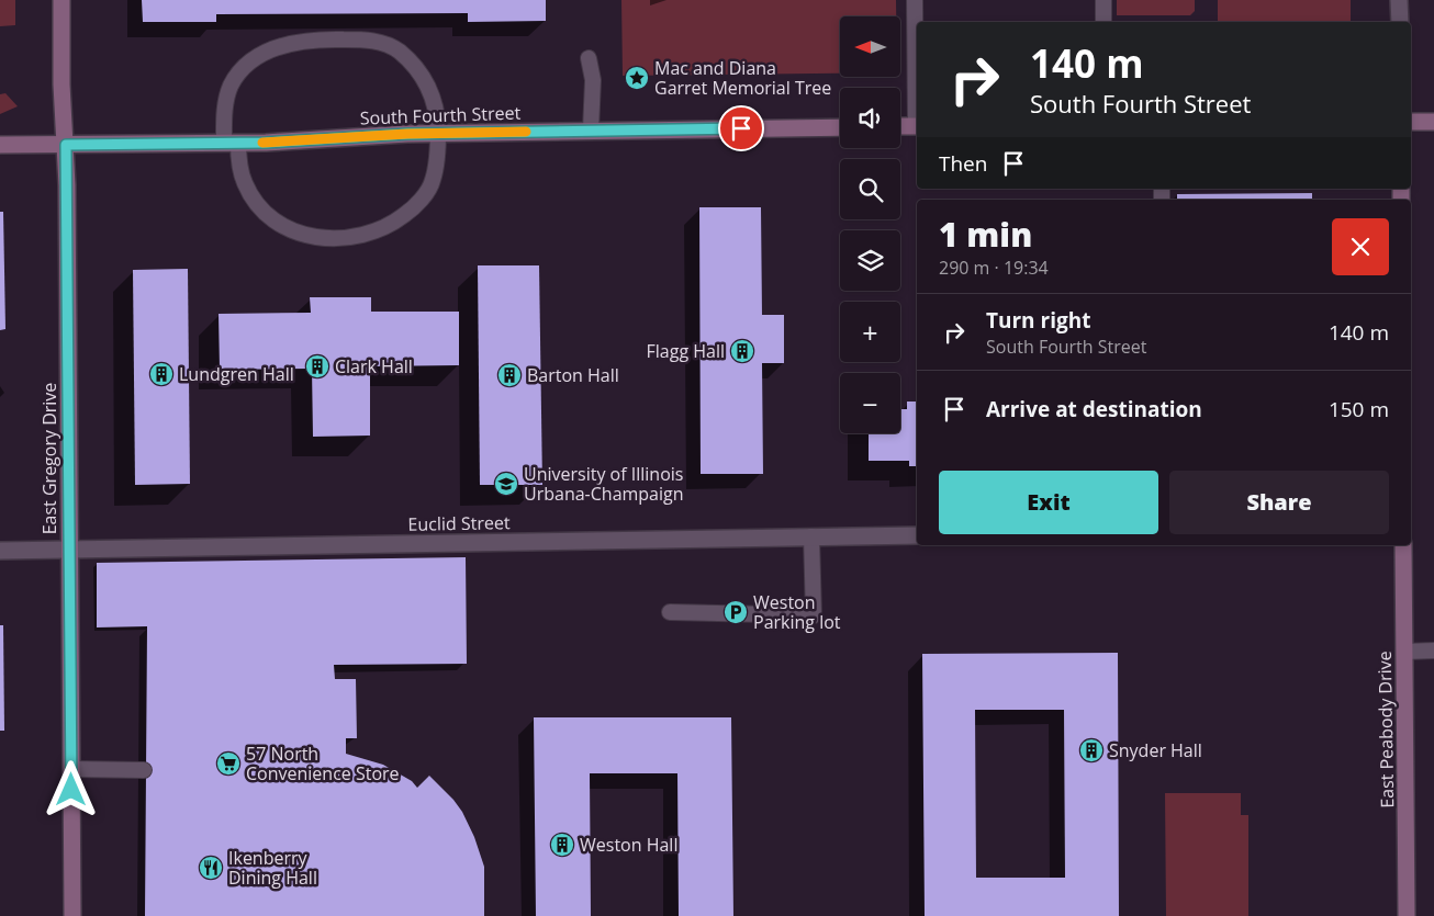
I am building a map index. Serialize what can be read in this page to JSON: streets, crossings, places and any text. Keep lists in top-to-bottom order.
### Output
{
  "streets": {
    "street": [
      "South Fourth Street",
      "East Gregory Drive",
      "Euclid Street",
      "East Peabody Drive"
    ]
  },
  "crossings": [
    ["South Fourth Street", "East Gregory Drive"],
    ["East Gregory Drive", "Euclid Street"]
  ],
  "places": {
    "place": ["Mac and Diana Garret Memorial Tree"],
    "building": [
      "Flagg Hall",
      "Clark Hall",
      "Lundgren Hall",
      "Barton Hall",
      "Snyder Hall",
      "Weston Hall"
    ],
    "school or university": ["University of Illinois Urbana-Champaign"],
    "parking": ["Weston Parking lot"],
    "supermarket": ["57 North Convenience Store"],
    "restaurant": ["Ikenberry Dining Hall"]
  },
  "north": "left",
  "page": {
    "map_buttons": ["+", "−"],
    "turn": ["140 m", "South Fourth Street"],
    "then": "Then",
    "heading": ["1 min", "290 m · 19:34"],
    "list": [
      {
        "name": "Turn right",
        "note": "South Fourth Street",
        "value": "140 m"
      },
      {
        "name": "Arrive at destination",
        "value": "150 m"
      }
    ],
    "buttons": ["Exit", "Share"]
  }
}
